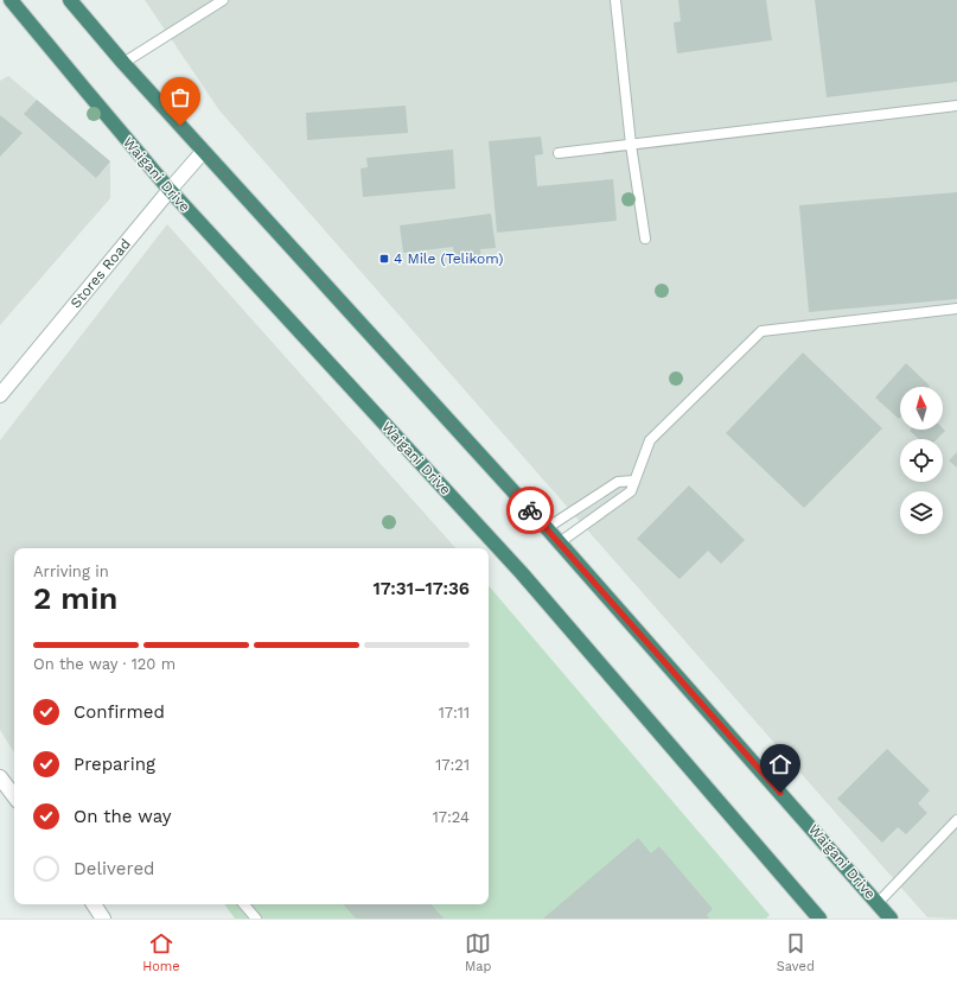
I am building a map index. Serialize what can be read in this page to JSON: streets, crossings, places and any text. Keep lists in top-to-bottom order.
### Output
{
  "streets": {
    "highway": ["Waigani Drive"],
    "street": ["Stores Road"]
  },
  "crossings": [
    ["Waigani Drive", "Stores Road"]
  ],
  "places": {
    "transit": ["4 Mile (Telikom)"]
  },
  "north": "top",
  "page": {
    "heading": ["2 min", "Arriving in", "17:31–17:36"],
    "bar": "On the way · 120 m",
    "list": [
      ["Confirmed", "17:11"],
      ["Preparing", "17:21"],
      ["On the way", "17:24"],
      "Delivered"
    ],
    "tabs": ["Home", "Map", "Saved"]
  }
}
